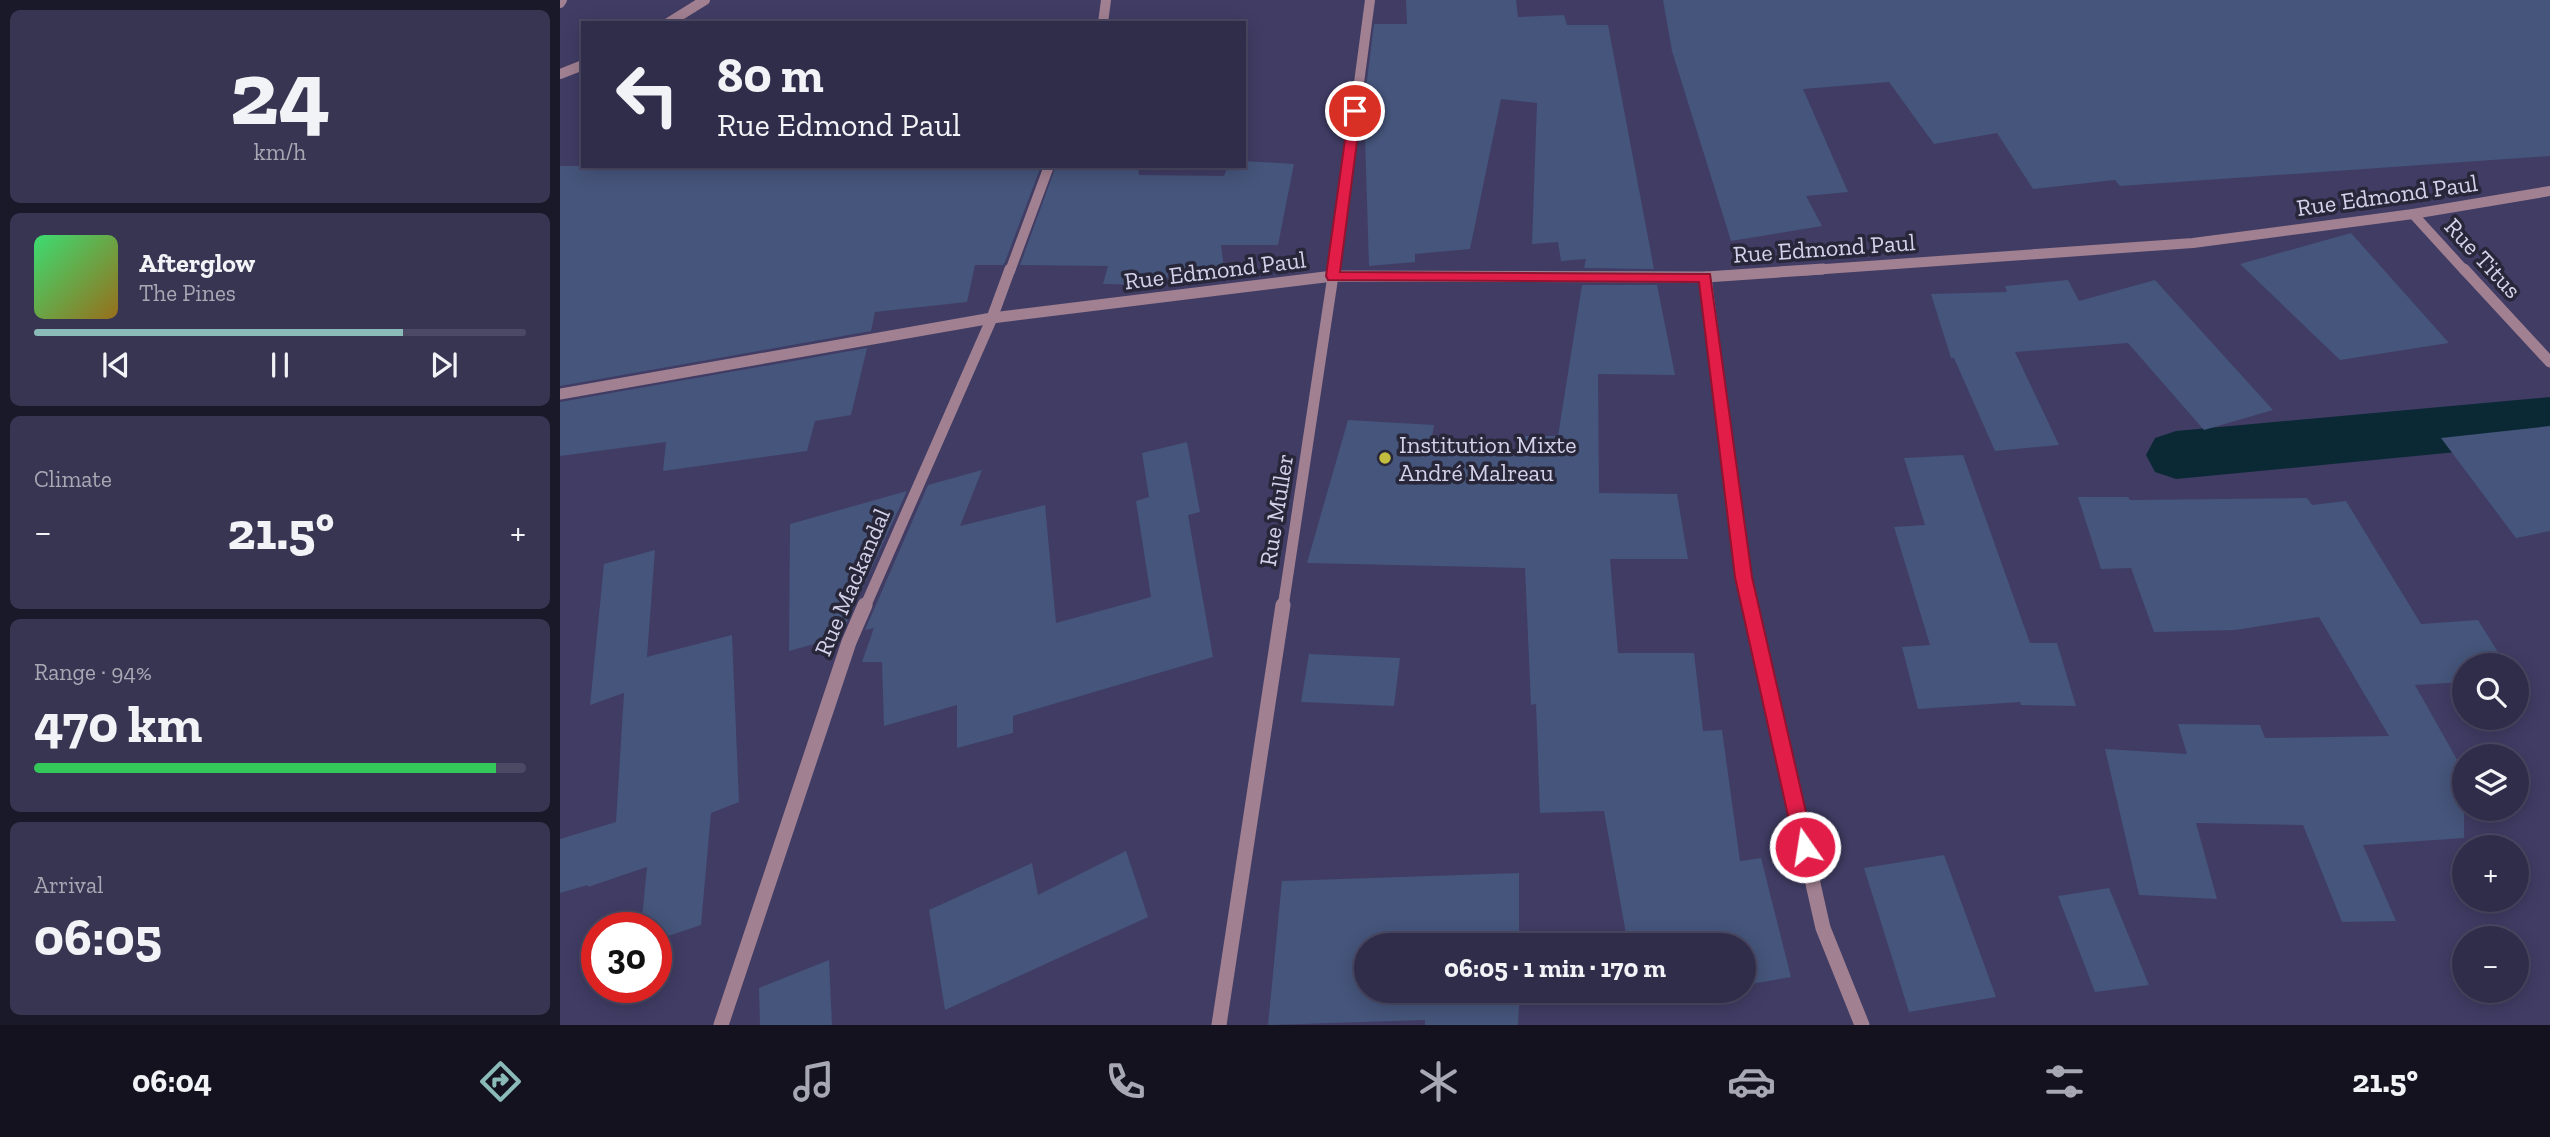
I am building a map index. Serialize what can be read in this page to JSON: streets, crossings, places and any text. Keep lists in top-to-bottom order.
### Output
{
  "streets": {
    "street": [
      "Rue Edmond Paul",
      "Rue Titus",
      "Rue Muller",
      "Rue Mackandal"
    ]
  },
  "crossings": [
    ["Rue Edmond Paul", "Rue Titus"],
    ["Rue Edmond Paul", "Rue Muller"],
    ["Rue Edmond Paul", "Rue Mackandal"]
  ],
  "places": ["Institution Mixte André Malreau"],
  "page": {
    "tile": [
      ["24", "km/h"],
      "Climate",
      ["Range · 94%", "470 km"],
      ["Arrival", "06:05"]
    ],
    "turn": ["80 m", "Rue Edmond Paul"],
    "song": ["Afterglow", "The Pines"],
    "heat": ["−", "21.5°", "+"],
    "map_buttons": ["+", "−"],
    "limit": "30",
    "trip": "06:05 · 1 min · 170 m",
    "tabs": ["06:04", "21.5°"]
  }
}
